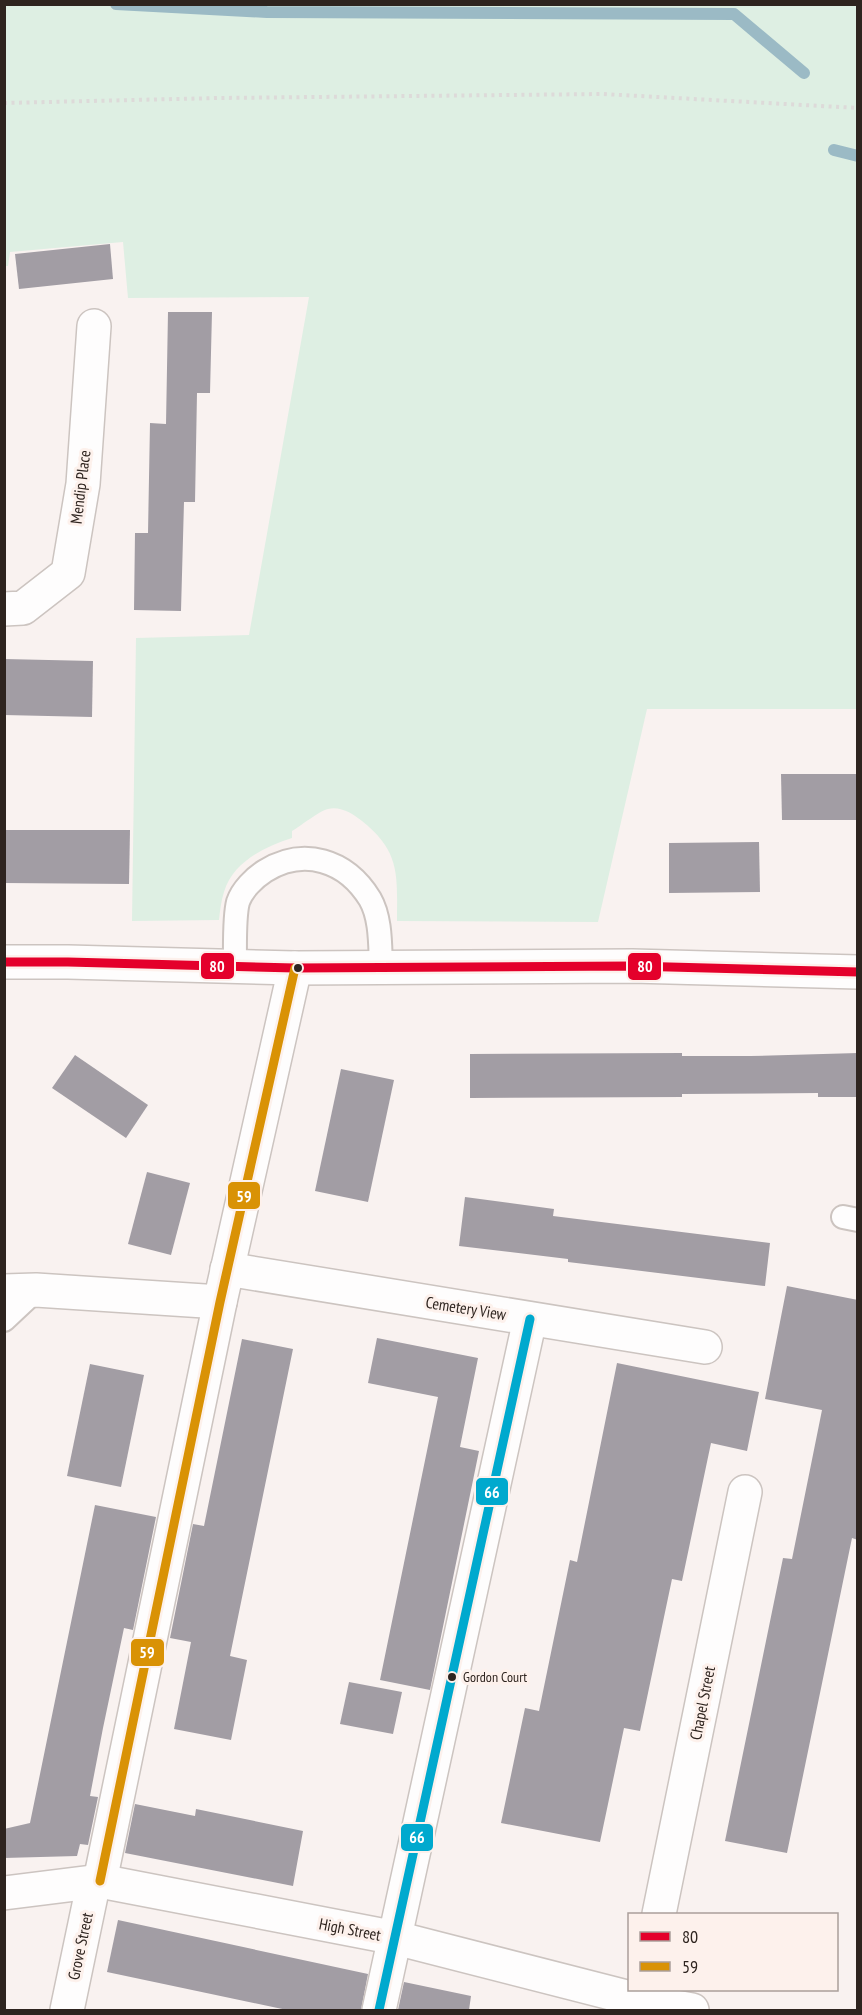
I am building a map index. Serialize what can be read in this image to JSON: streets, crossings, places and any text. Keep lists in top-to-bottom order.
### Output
{
  "streets": {
    "street": [
      "Mendip Place",
      "Cemetery View",
      "Chapel Street",
      "High Street",
      "Grove Street"
    ]
  },
  "crossings": [
    ["Cemetery View", "Grove Street"],
    ["High Street", "Grove Street"]
  ],
  "places": ["Gordon Court"],
  "lines": ["transit line 80", "transit line 59", "transit line 66"],
  "legend": ["80", "59"]
}
